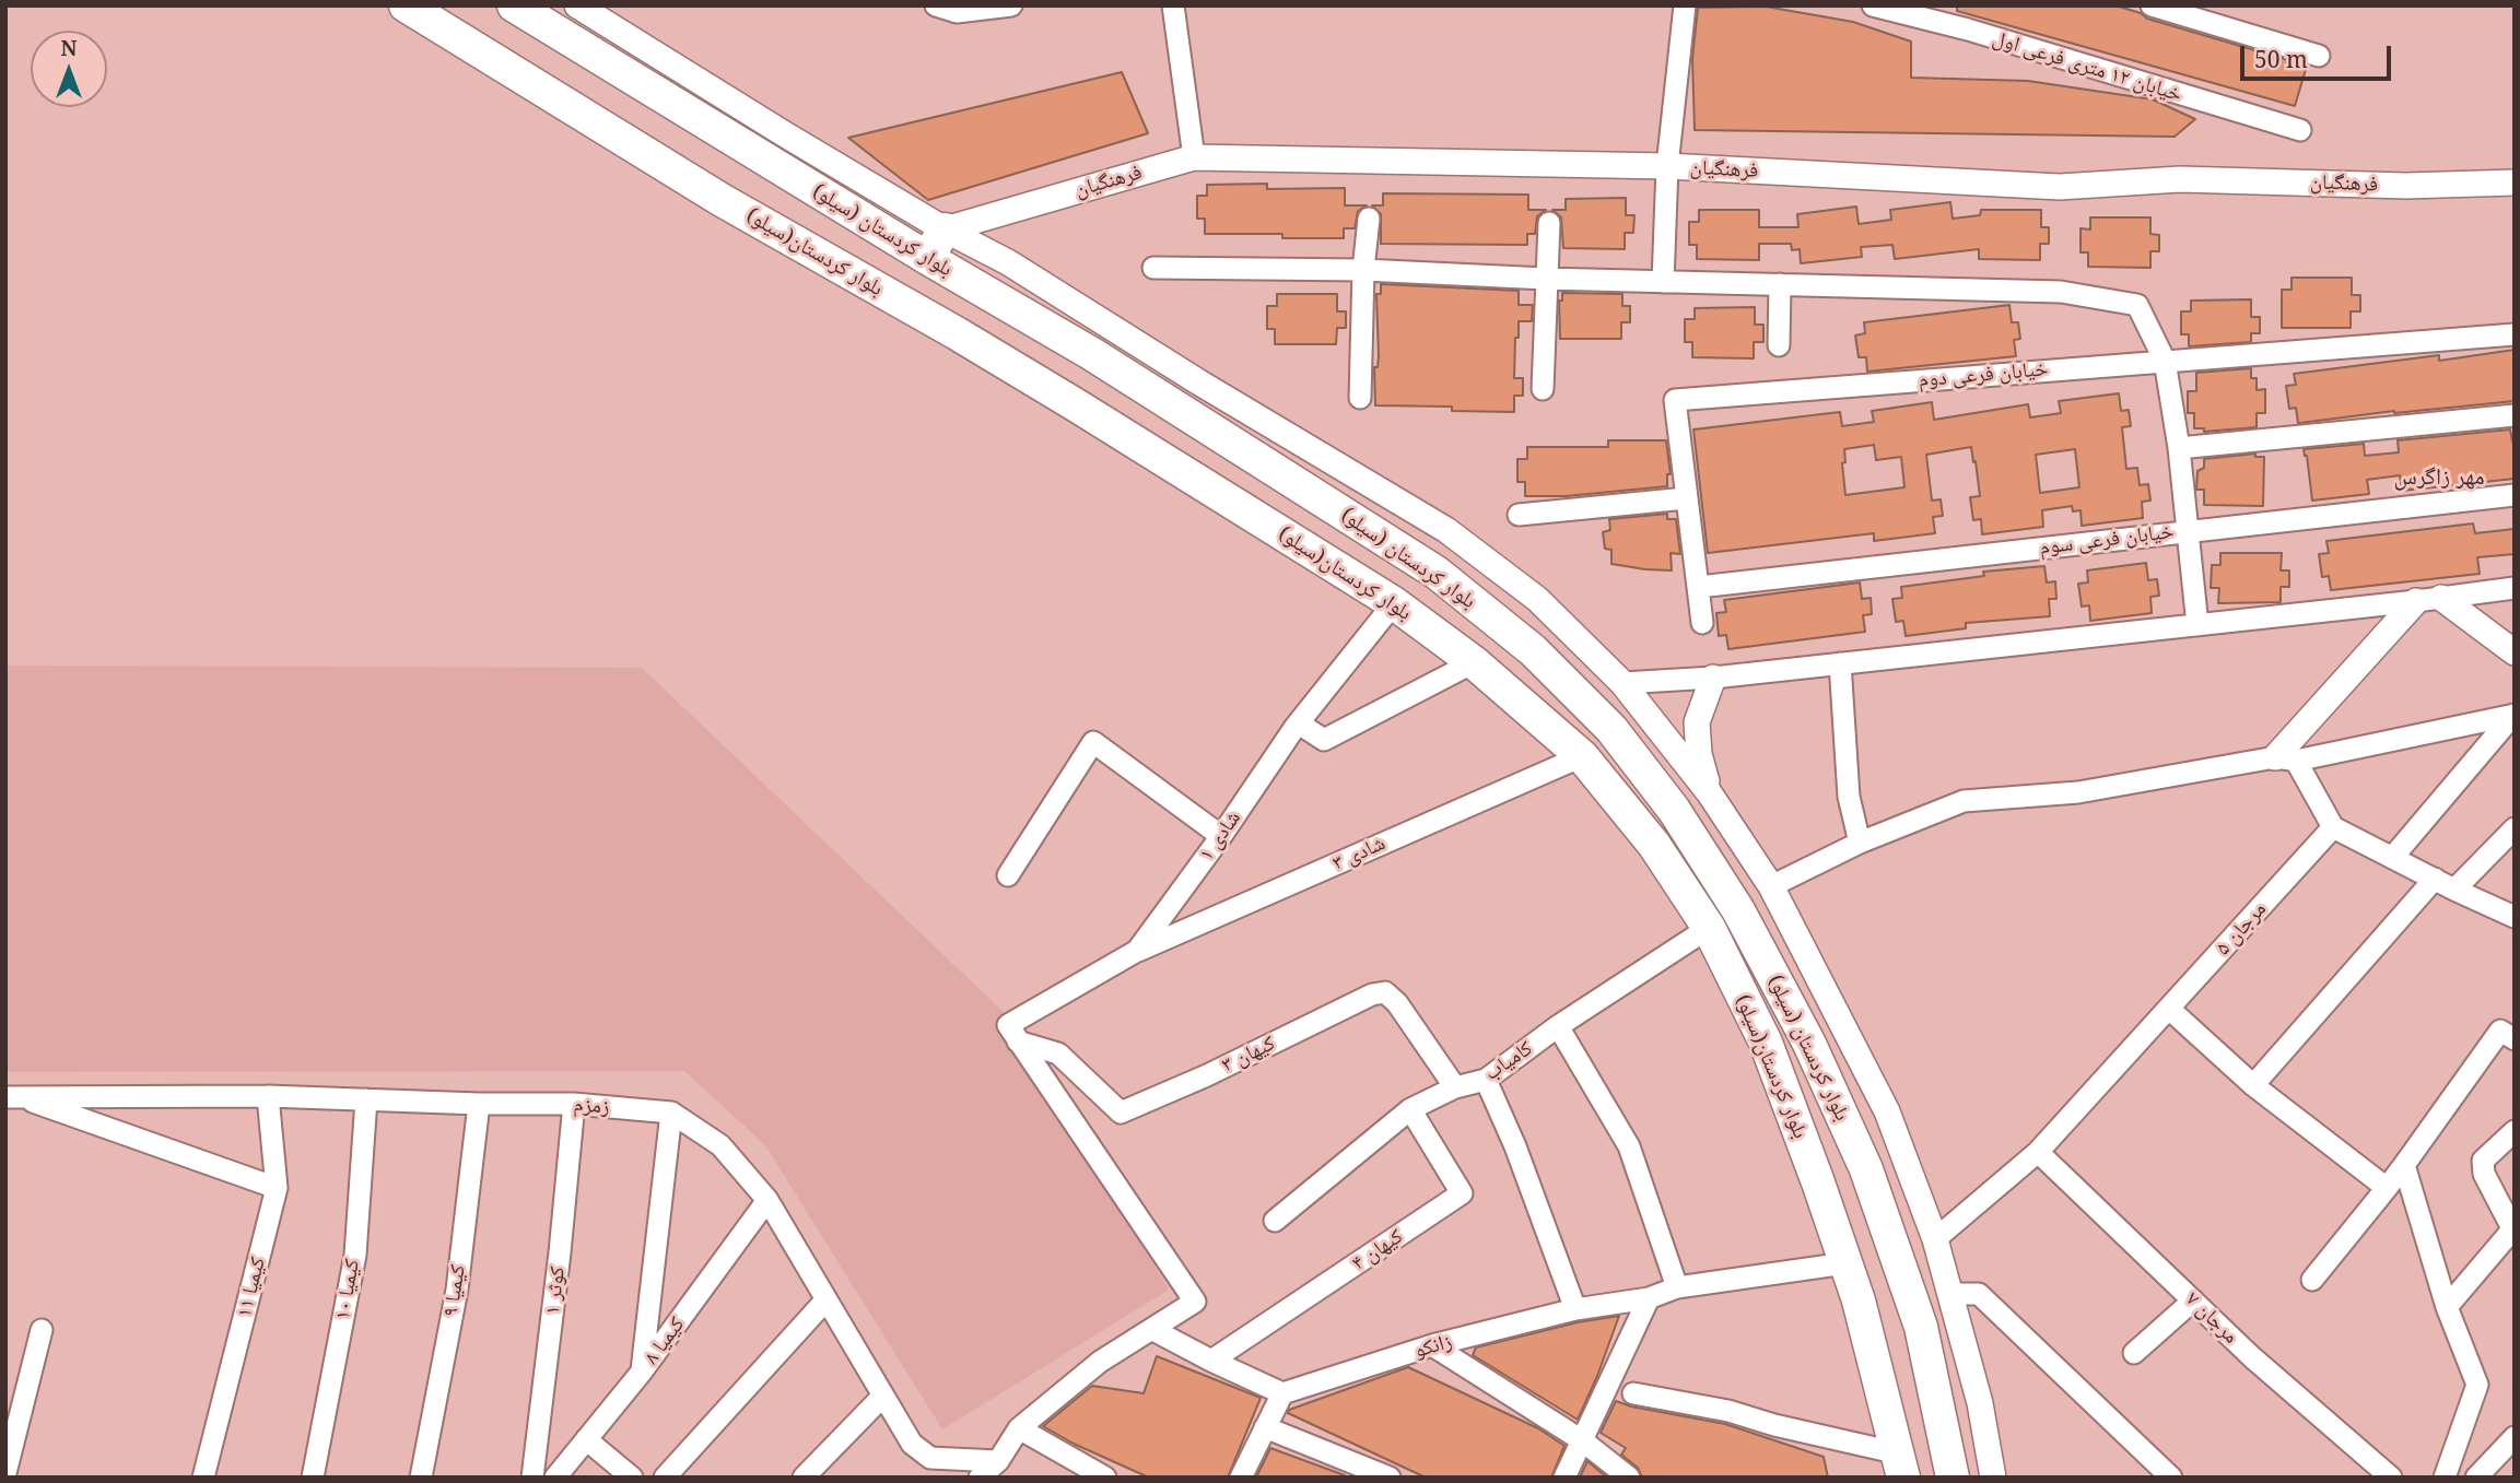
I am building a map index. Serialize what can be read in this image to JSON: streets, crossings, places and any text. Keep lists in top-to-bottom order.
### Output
{
  "streets": {
    "main road": ["بلوار کردستان (سیلو)", "بلوار کردستان(سیلو)"],
    "street": [
      "خیابان ۱۲ متری فرعی اول",
      "فرهنگیان",
      "خیابان فرعی دوم",
      "خیابان فرعی سوم",
      "شادی ۱",
      "شادی ۳",
      "مرجان ۵",
      "کیهان ۳",
      "کامیاب",
      "زمزم",
      "کیهان ۴",
      "کیمیا ۱۱",
      "کیمیا ۱۰",
      "کیمیا ۹",
      "کوثر ۱",
      "مرجان ۷",
      "کیمیا ۸",
      "زانکو"
    ]
  },
  "crossings": [
    ["بلوار کردستان(سیلو)", "شادی ۱"],
    ["بلوار کردستان(سیلو)", "شادی ۳"],
    ["بلوار کردستان(سیلو)", "کامیاب"],
    ["بلوار کردستان(سیلو)", "زانکو"],
    ["خیابان فرعی دوم", "خیابان فرعی سوم"],
    ["شادی ۱", "شادی ۳"],
    ["شادی ۱", "کیهان ۳"],
    ["مرجان ۵", "مرجان ۷"],
    ["کیهان ۳", "کامیاب"],
    ["کامیاب", "کیهان ۴"],
    ["زمزم", "کیمیا ۱۱"],
    ["زمزم", "کیمیا ۱۰"],
    ["زمزم", "کیمیا ۹"],
    ["زمزم", "کوثر ۱"],
    ["زمزم", "کیمیا ۸"]
  ],
  "districts": ["مهر زاگرس"],
  "scale_bar": "50 m",
  "north": "top"
}
